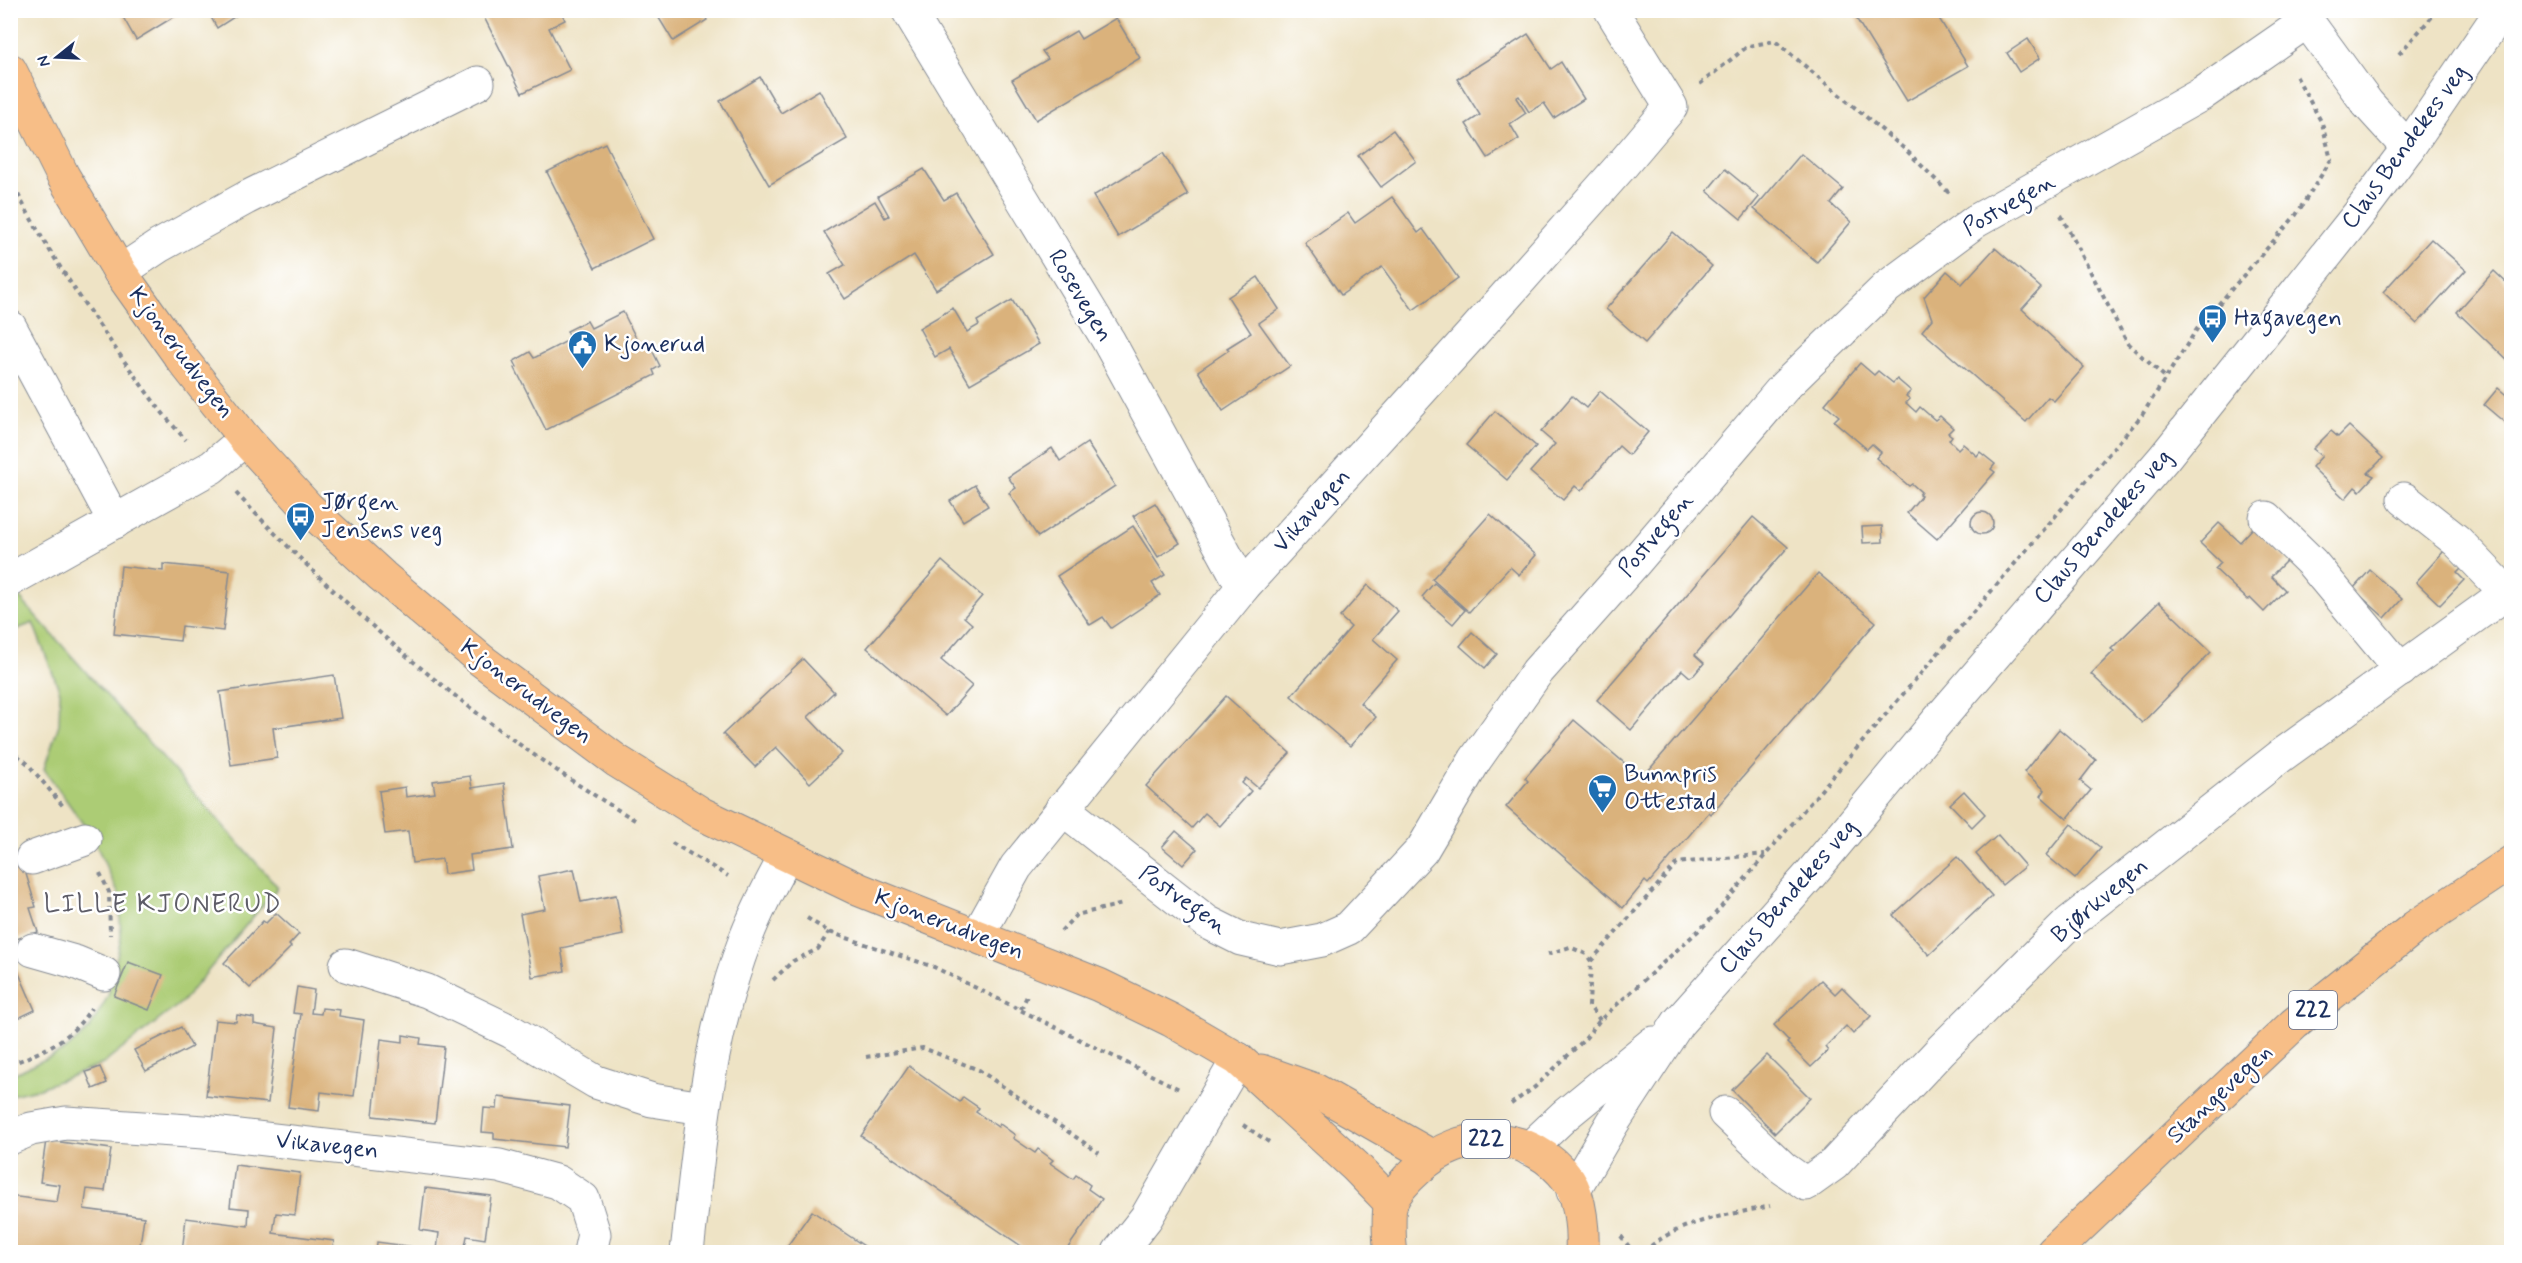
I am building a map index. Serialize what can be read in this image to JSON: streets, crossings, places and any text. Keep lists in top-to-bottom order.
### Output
{
  "streets": {
    "main road": ["Kjonerudvegen", "222", "Stangevegen"],
    "street": [
      "Claus Bendekes veg",
      "Postvegen",
      "Rosevegen",
      "Vikavegen",
      "Bjørkvegen"
    ]
  },
  "crossings": [
    ["Claus Bendekes veg", "222"],
    ["Postvegen", "Vikavegen"],
    ["Rosevegen", "Vikavegen"],
    ["Kjonerudvegen", "Vikavegen"],
    ["Kjonerudvegen", "222"]
  ],
  "districts": ["LILLE KJONERUD"],
  "places": {
    "bus stop": ["Hagavegen", "Jørgen Jensens veg"],
    "public building": ["Kjonerud"],
    "supermarket": ["Bunnpris Ottestad"]
  },
  "north": "left"
}
